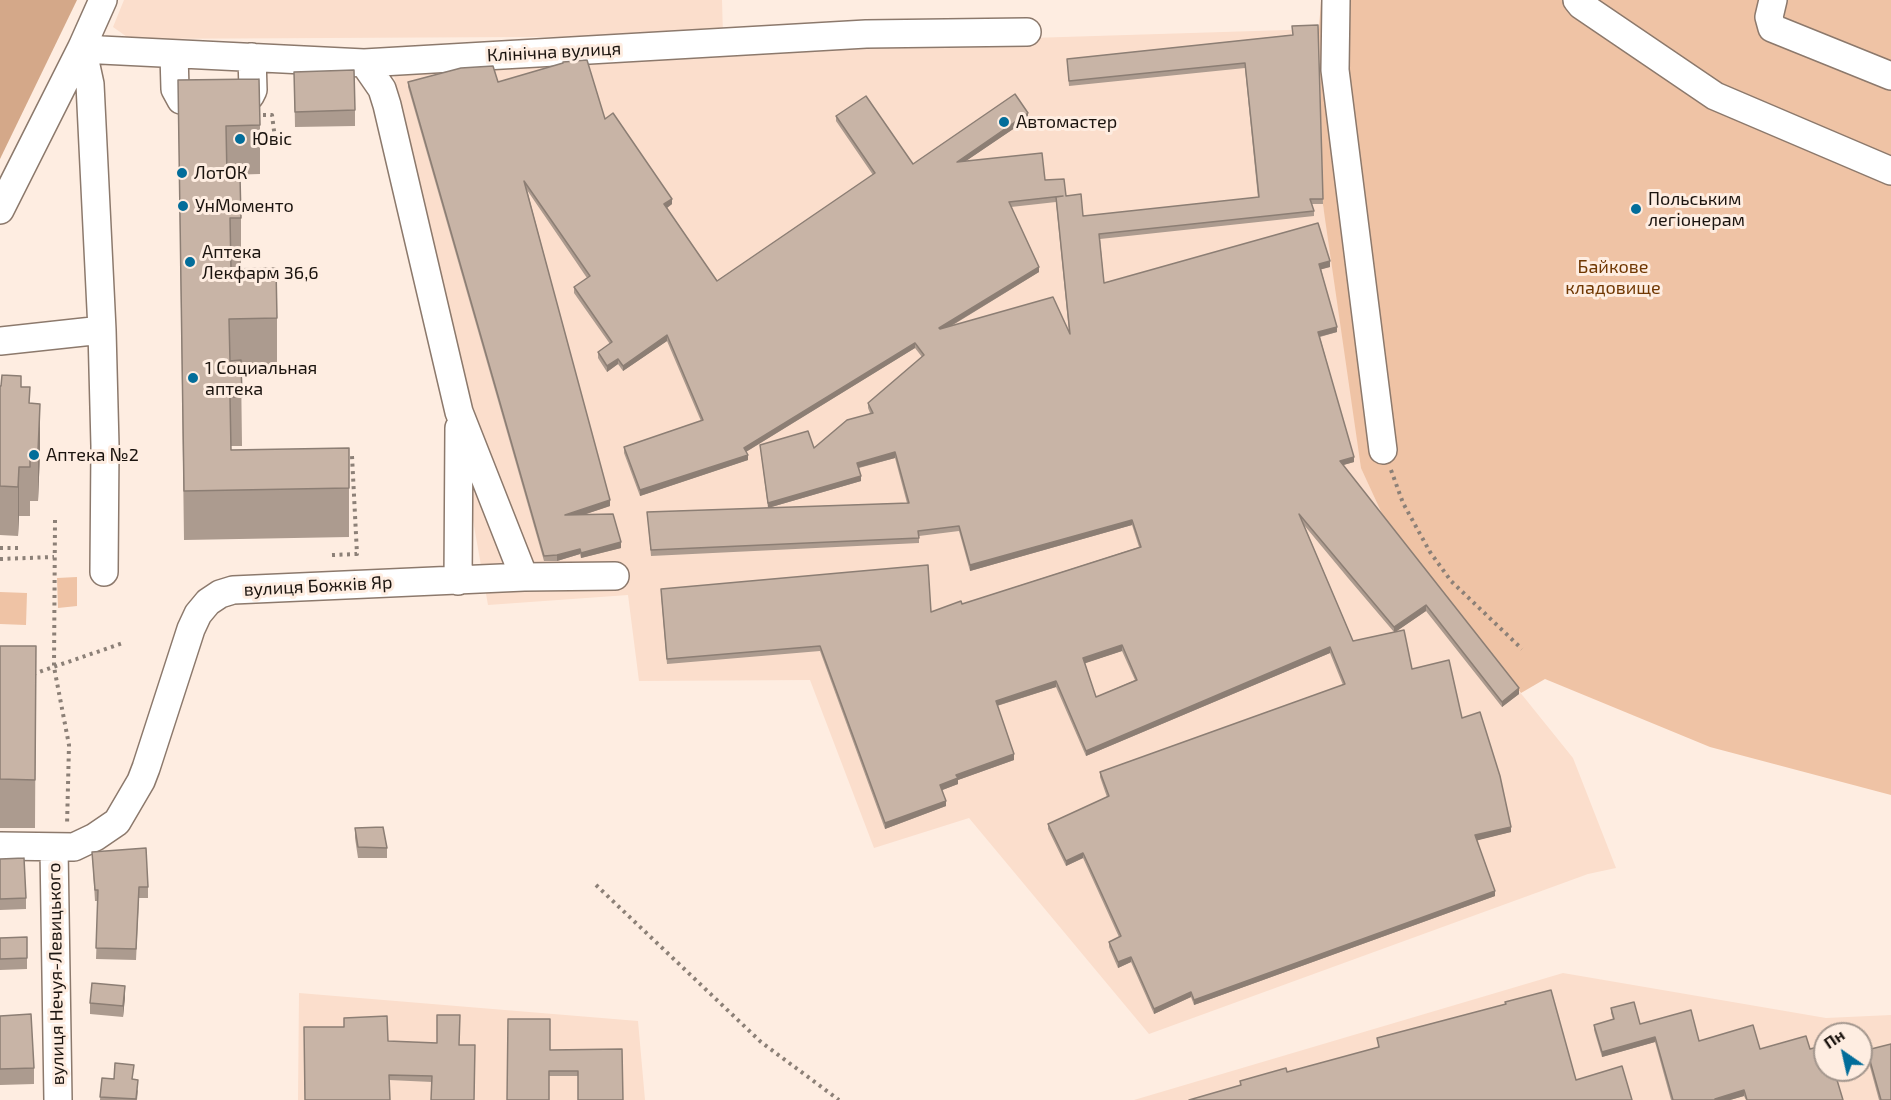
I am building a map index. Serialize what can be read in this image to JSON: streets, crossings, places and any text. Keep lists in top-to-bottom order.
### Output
{
  "streets": {
    "street": ["Клінічна вулиця", "вулиця Божків Яр", "вулиця Нечуя-Левицького"]
  },
  "crossings": [
    ["вулиця Божків Яр", "вулиця Нечуя-Левицького"]
  ],
  "parks": ["Байкове кладовище"],
  "places": [
    "Автомастер",
    "Ювіс",
    "ЛотОК",
    "УнМоменто",
    "Польським легіонерам",
    "Аптека Лекфарм 36,6",
    "1 Социальная аптека",
    "Аптека №2"
  ],
  "north": "top left"
}
